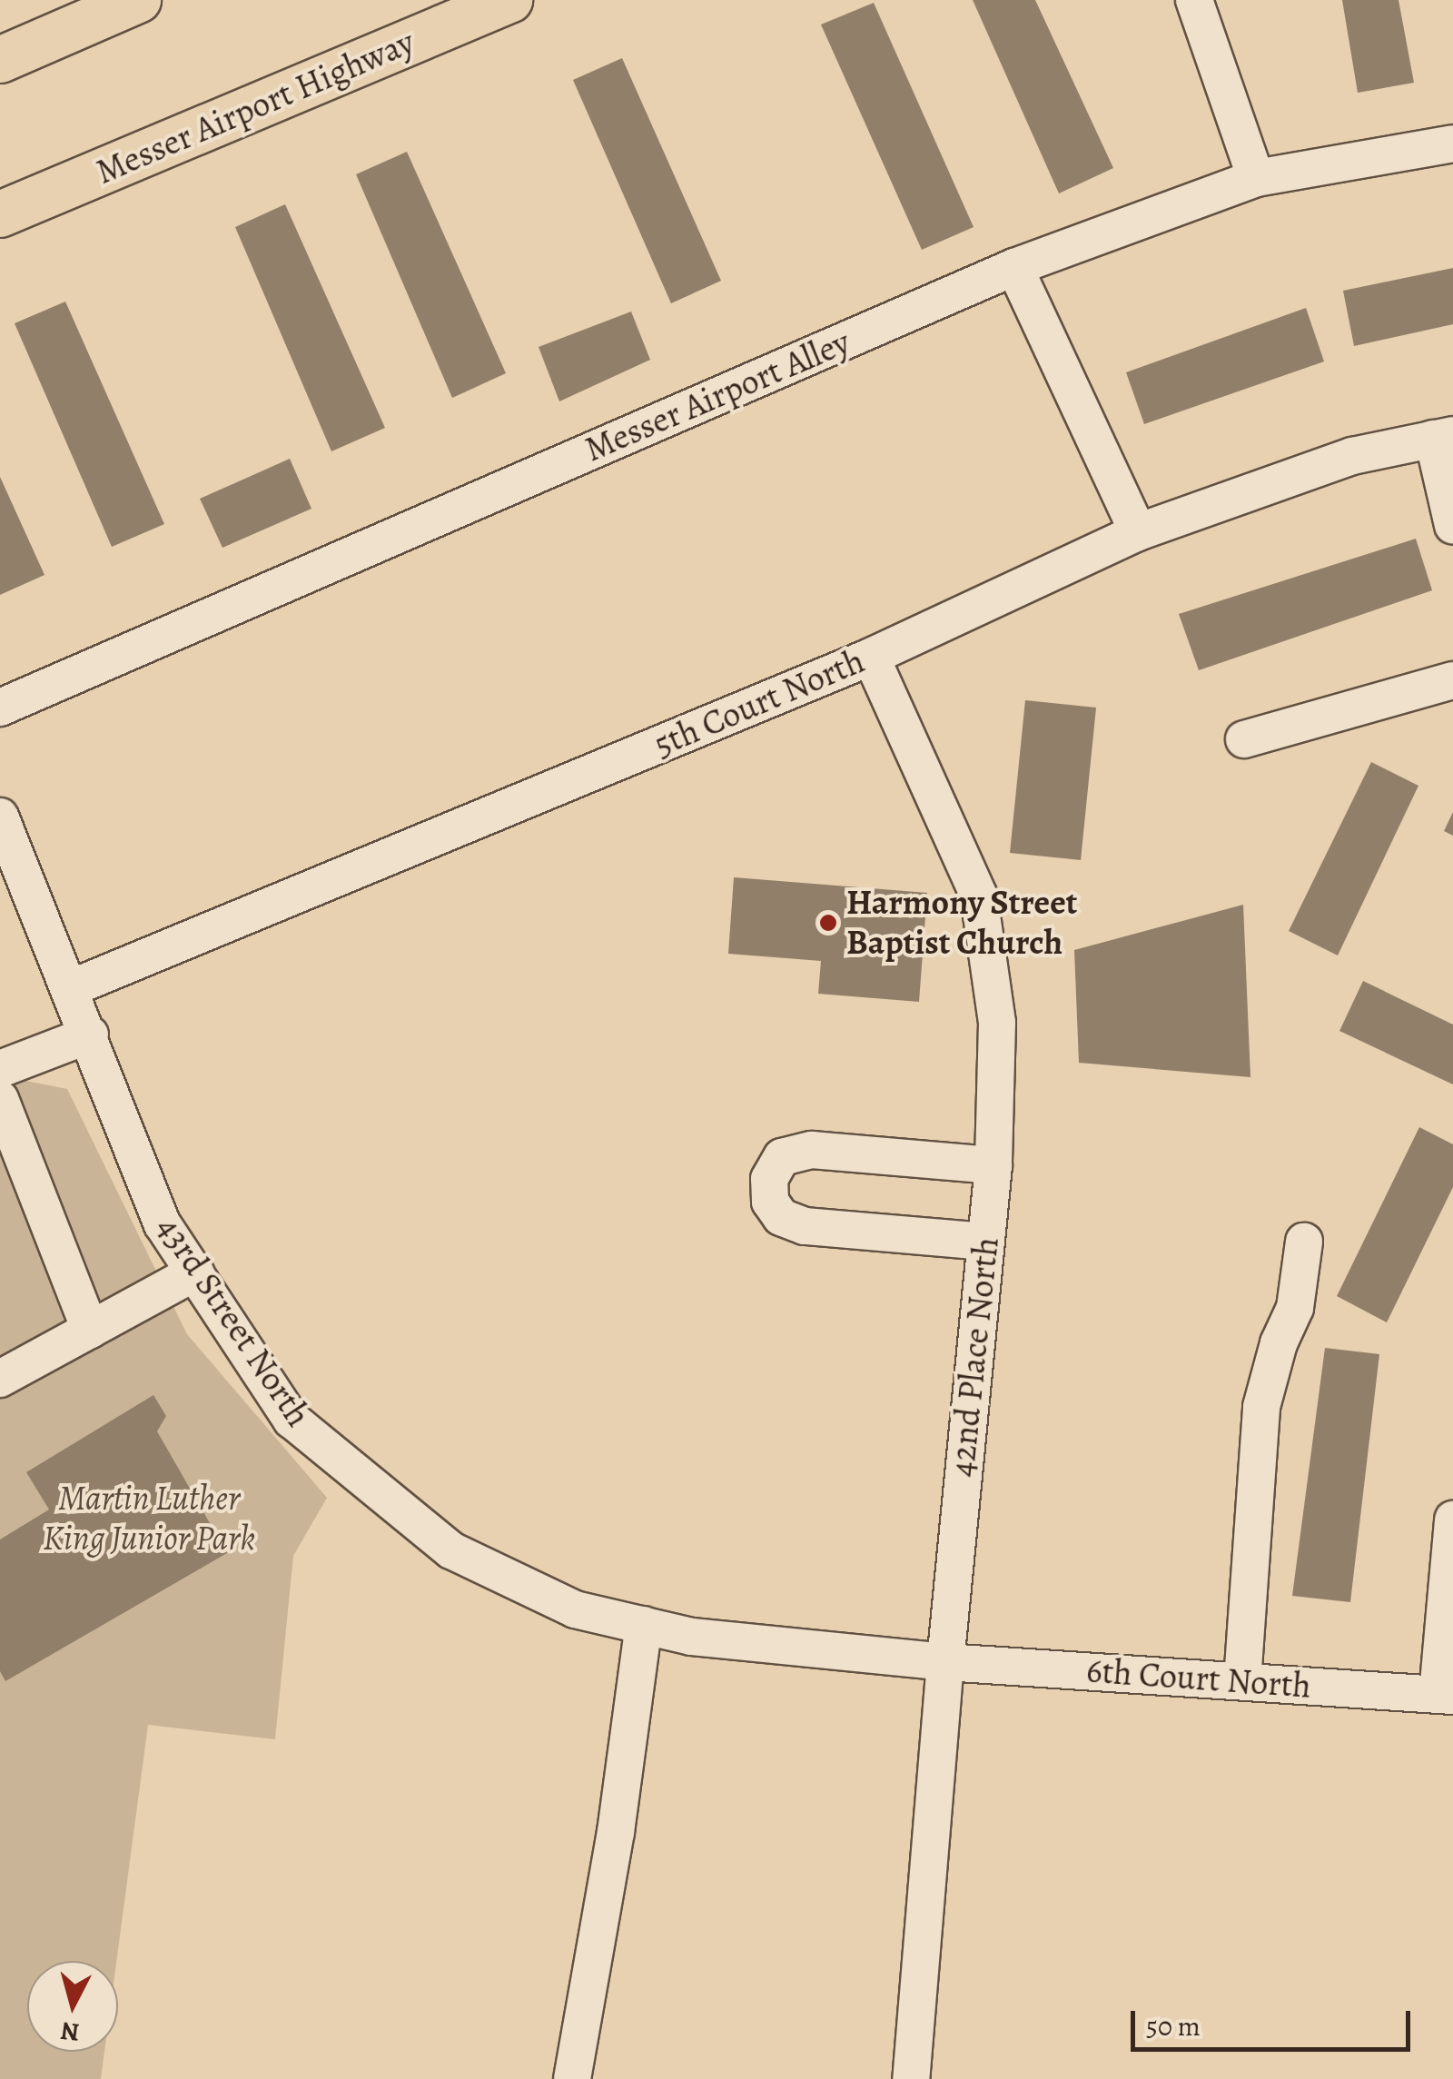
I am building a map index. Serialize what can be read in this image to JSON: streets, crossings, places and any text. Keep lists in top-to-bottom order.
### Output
{
  "streets": {
    "main road": ["Messer Airport Highway"],
    "street": [
      "Messer Airport Alley",
      "5th Court North",
      "43rd Street North",
      "42nd Place North",
      "6th Court North"
    ]
  },
  "crossings": [
    ["5th Court North", "43rd Street North"],
    ["5th Court North", "42nd Place North"],
    ["43rd Street North", "42nd Place North"],
    ["43rd Street North", "6th Court North"],
    ["42nd Place North", "6th Court North"]
  ],
  "parks": ["Martin Luther King Junior Park"],
  "places": ["Harmony Street Baptist Church"],
  "scale_bar": "50 m",
  "north": "bottom"
}
